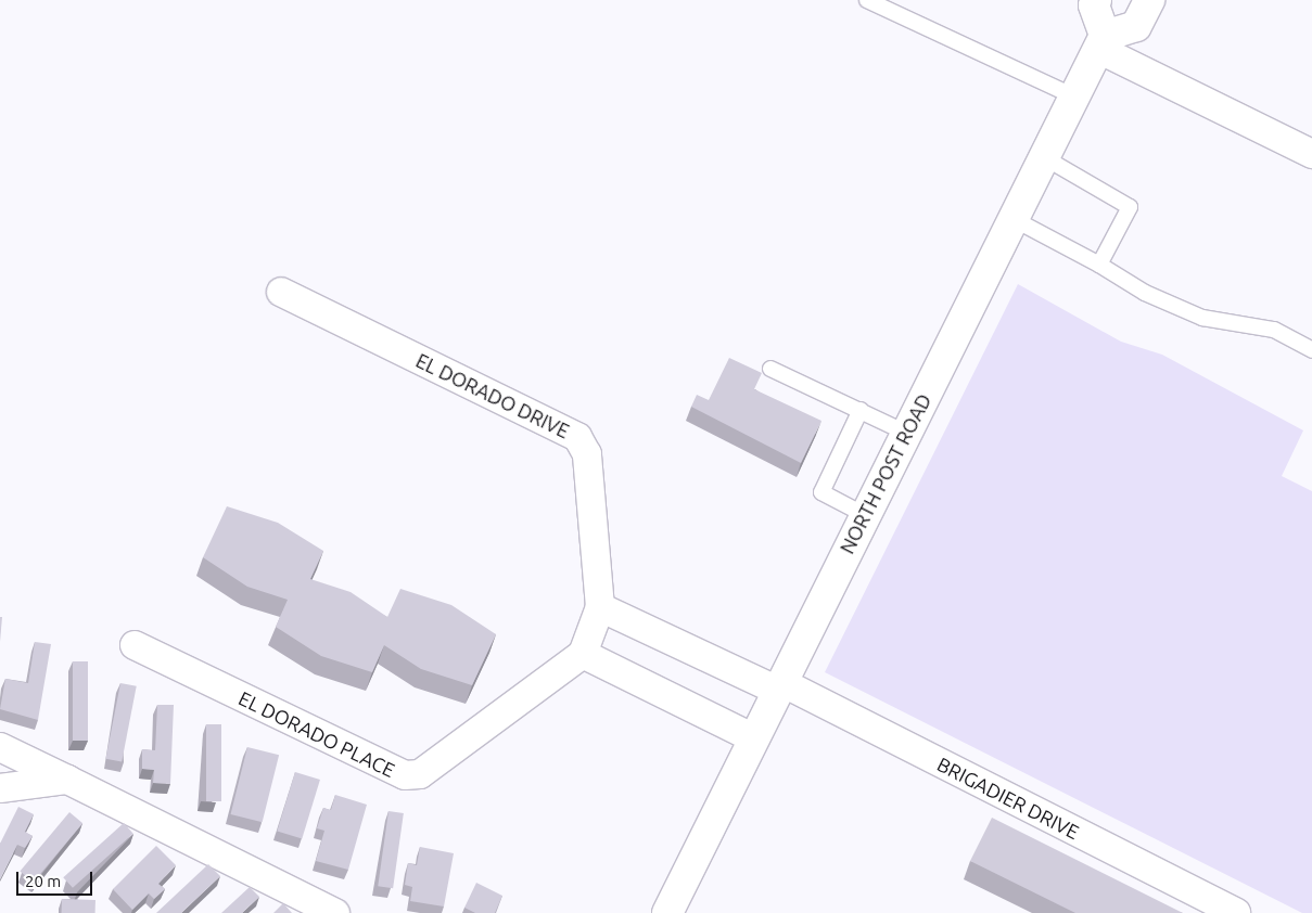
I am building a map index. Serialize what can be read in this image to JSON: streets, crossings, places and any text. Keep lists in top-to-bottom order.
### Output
{
  "streets": {
    "main road": ["NORTH POST ROAD"],
    "street": ["EL DORADO DRIVE", "EL DORADO PLACE", "BRIGADIER DRIVE"]
  },
  "crossings": [
    ["NORTH POST ROAD", "BRIGADIER DRIVE"]
  ],
  "scale_bar": "20 m"
}
